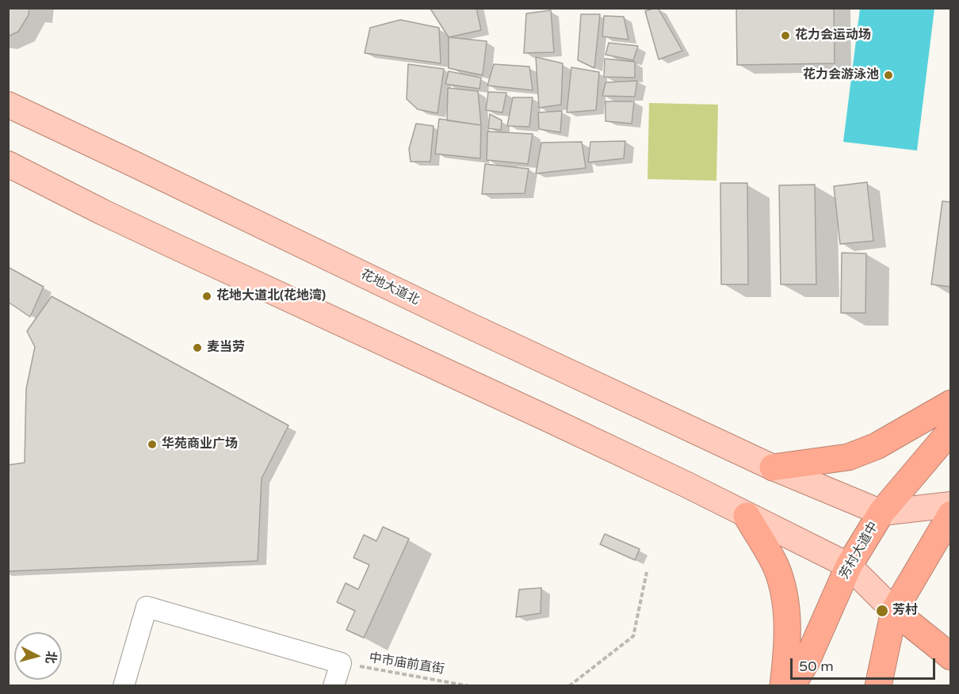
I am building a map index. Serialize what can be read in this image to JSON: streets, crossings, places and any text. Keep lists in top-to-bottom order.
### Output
{
  "streets": {
    "highway": ["芳村大道中"],
    "main road": ["花地大道北"],
    "path": ["中市庙前直街"]
  },
  "crossings": [
    ["花地大道北", "芳村大道中"]
  ],
  "places": [
    "花力会运动场",
    "花力会游泳池",
    "花地大道北(花地湾)",
    "麦当劳",
    "华苑商业广场",
    "芳村"
  ],
  "scale_bar": "50 m",
  "north": "right"
}
